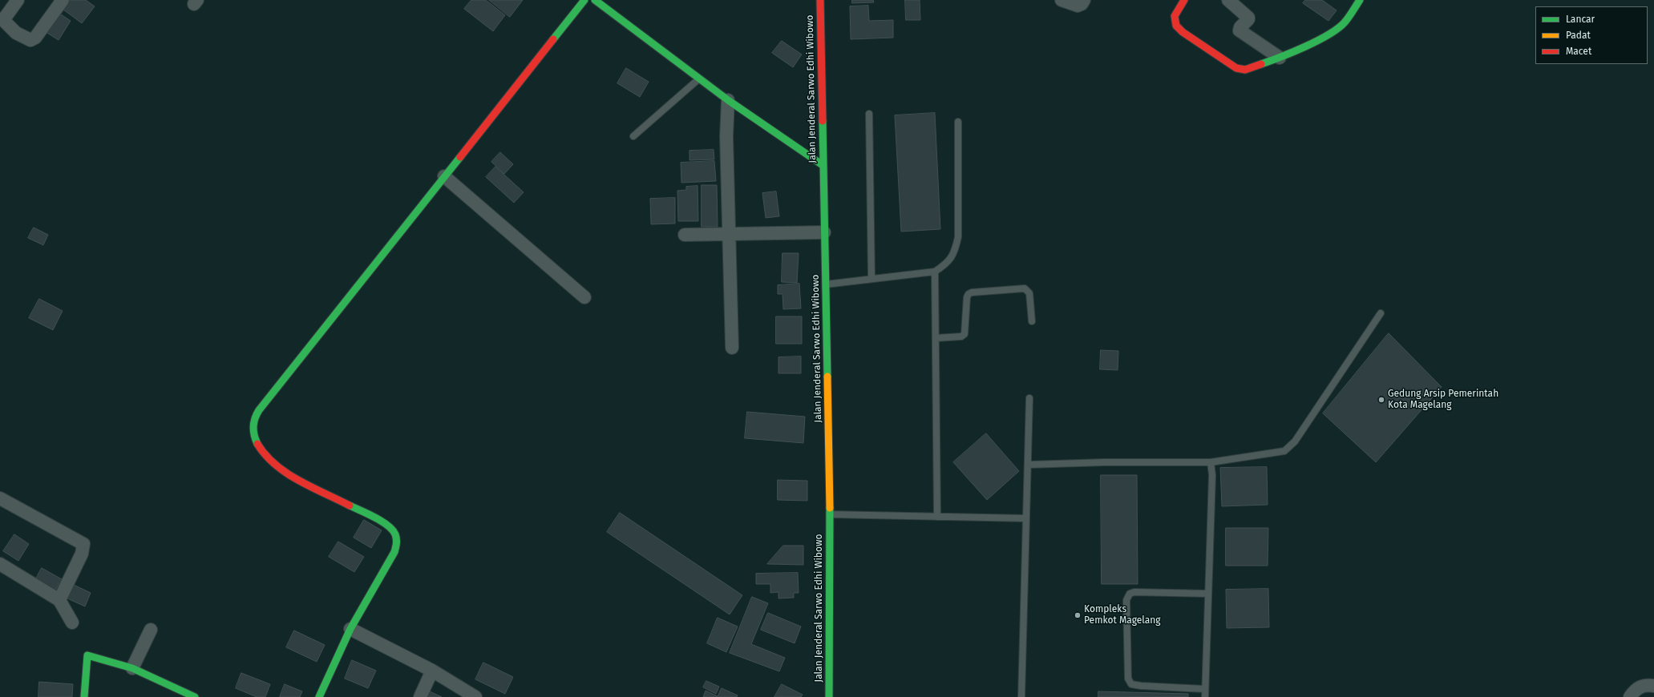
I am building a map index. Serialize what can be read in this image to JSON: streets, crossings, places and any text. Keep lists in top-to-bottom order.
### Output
{
  "streets": {
    "street": ["Jalan Jenderal Sarwo Edhi Wibowo"]
  },
  "places": ["Gedung Arsip Pemerintah Kota Magelang", "Kompleks Pemkot Magelang"],
  "legend": ["Lancar", "Padat", "Macet"]
}
